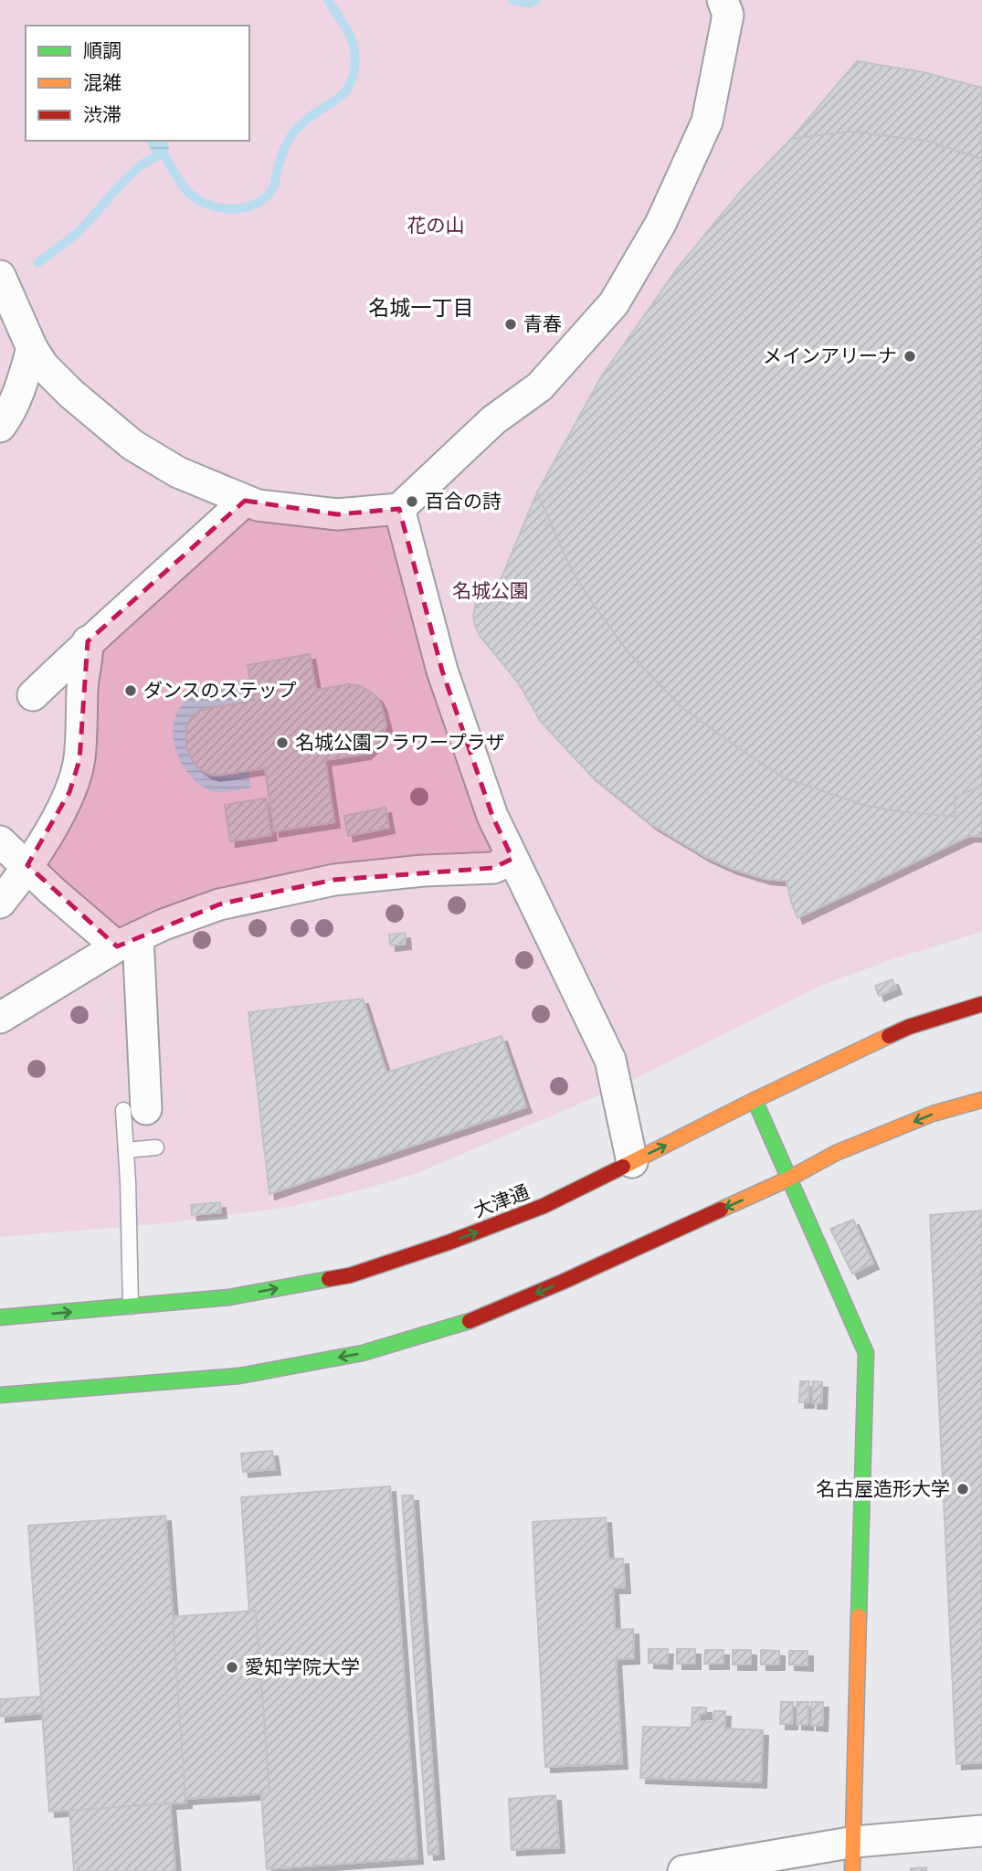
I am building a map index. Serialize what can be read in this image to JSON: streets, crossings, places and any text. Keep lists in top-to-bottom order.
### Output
{
  "streets": {
    "street": ["大津通"]
  },
  "districts": ["名城一丁目"],
  "parks": ["花の山", "名城公園"],
  "places": [
    "青春",
    "メインアリーナ",
    "百合の詩",
    "ダンスのステップ",
    "名城公園フラワープラザ",
    "名古屋造形大学",
    "愛知学院大学"
  ],
  "legend": ["順調", "混雑", "渋滞"]
}
